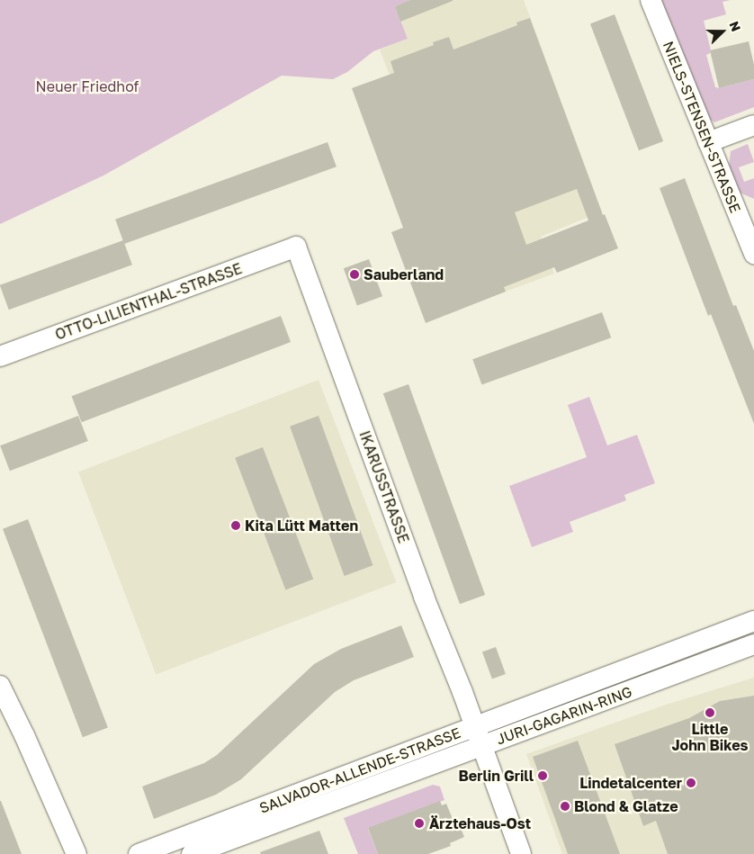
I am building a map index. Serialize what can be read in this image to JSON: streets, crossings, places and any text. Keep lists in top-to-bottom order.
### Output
{
  "streets": {
    "street": [
      "NIELS-STENSEN-STRASSE",
      "OTTO-LILIENTHAL-STRASSE",
      "IKARUSSTRASSE",
      "JURI-GAGARIN-RING",
      "SALVADOR-ALLENDE-STRASSE"
    ]
  },
  "crossings": [
    ["OTTO-LILIENTHAL-STRASSE", "IKARUSSTRASSE"],
    ["IKARUSSTRASSE", "JURI-GAGARIN-RING"],
    ["IKARUSSTRASSE", "SALVADOR-ALLENDE-STRASSE"],
    ["JURI-GAGARIN-RING", "SALVADOR-ALLENDE-STRASSE"]
  ],
  "parks": ["Neuer Friedhof"],
  "places": [
    "Sauberland",
    "Kita Lütt Matten",
    "Little John Bikes",
    "Berlin Grill",
    "Lindetalcenter",
    "Blond & Glatze",
    "Ärztehaus-Ost"
  ],
  "north": "right"
}
